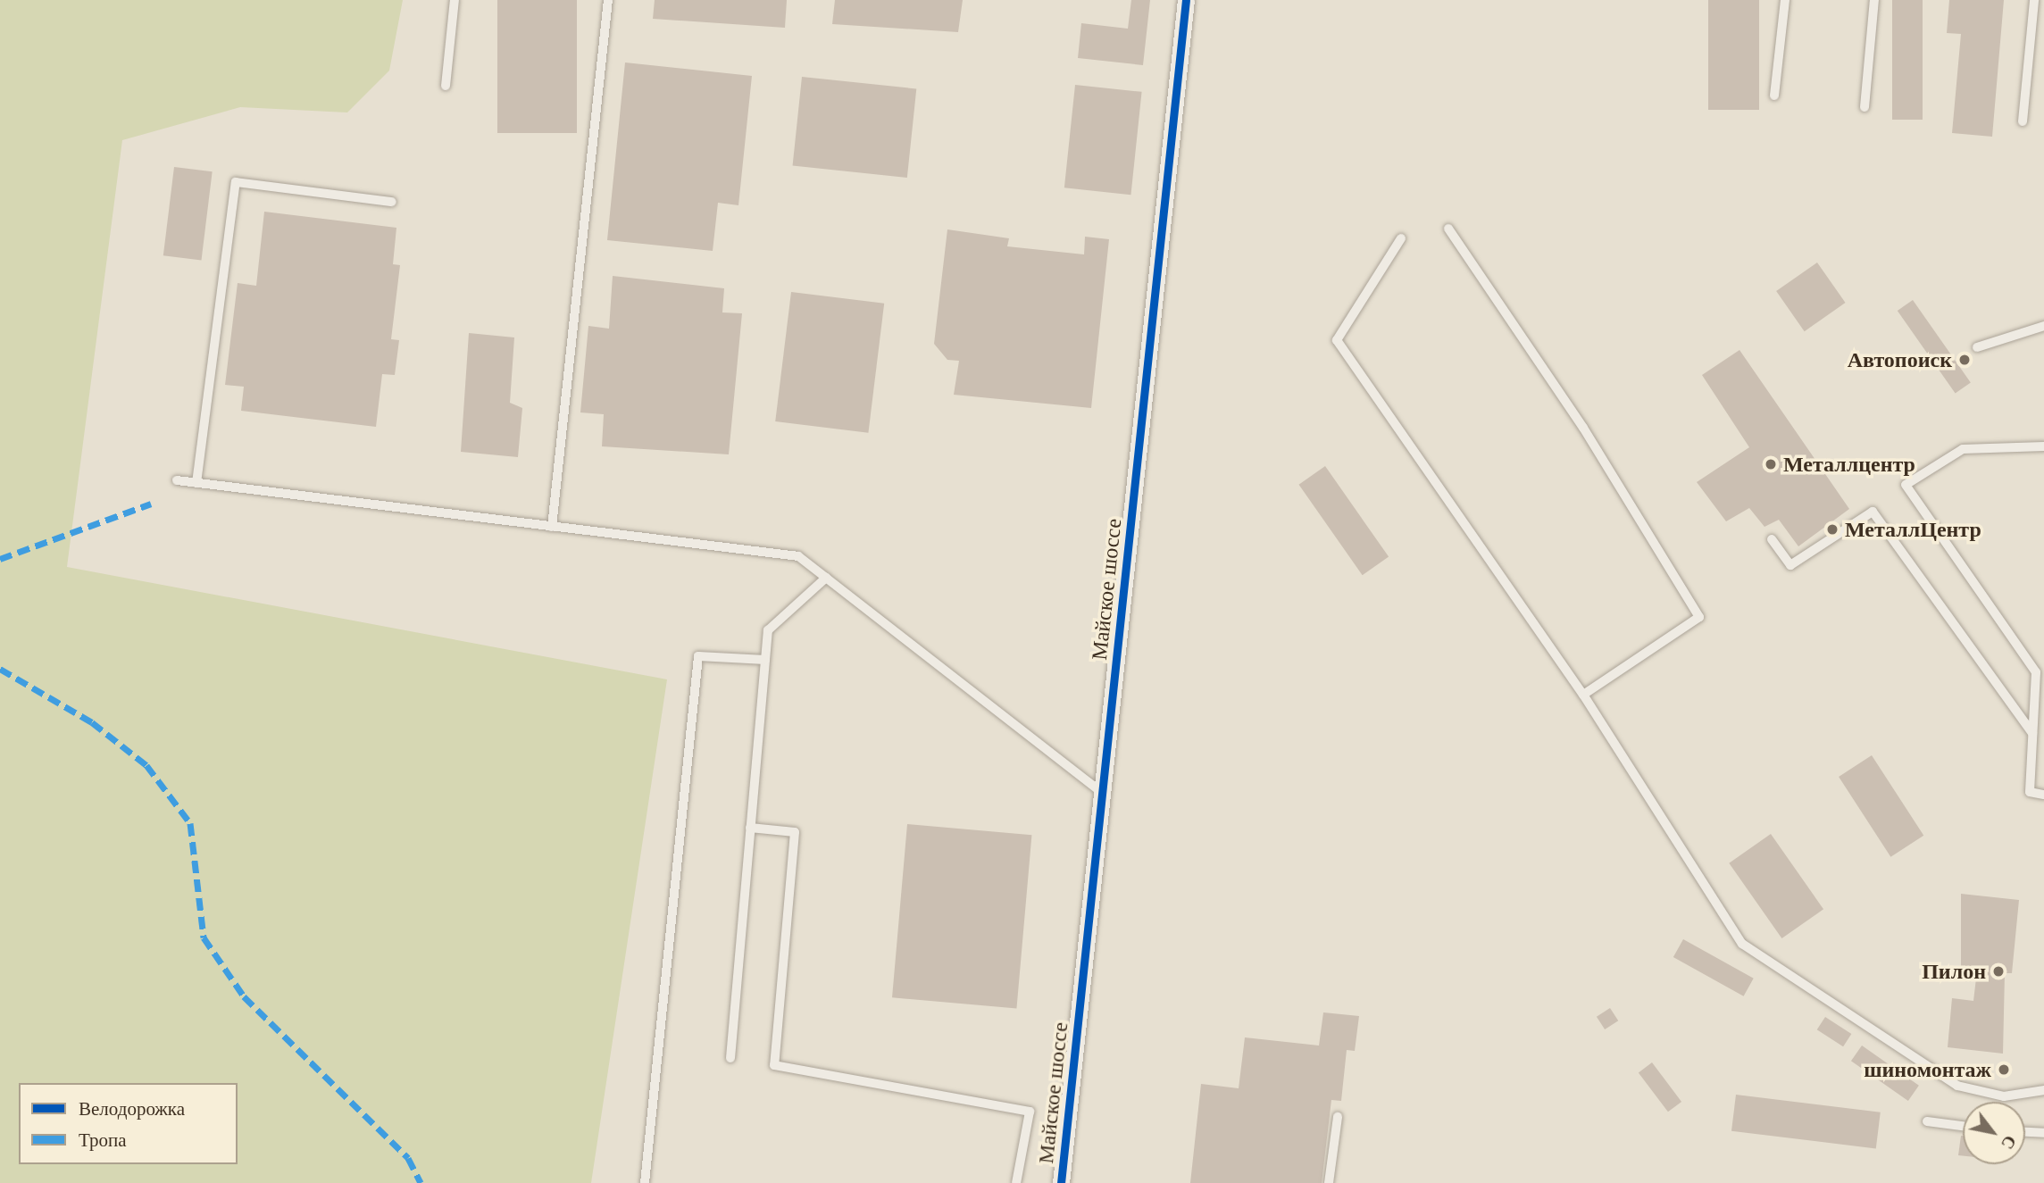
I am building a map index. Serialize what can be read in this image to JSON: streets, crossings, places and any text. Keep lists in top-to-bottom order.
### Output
{
  "streets": {
    "street": ["Майское шоссе"]
  },
  "places": [
    "Автопоиск",
    "Металлцентр",
    "МеталлЦентр",
    "Пилон",
    "шиномонтаж"
  ],
  "legend": ["Велодорожка", "Тропа"],
  "north": "bottom right"
}
